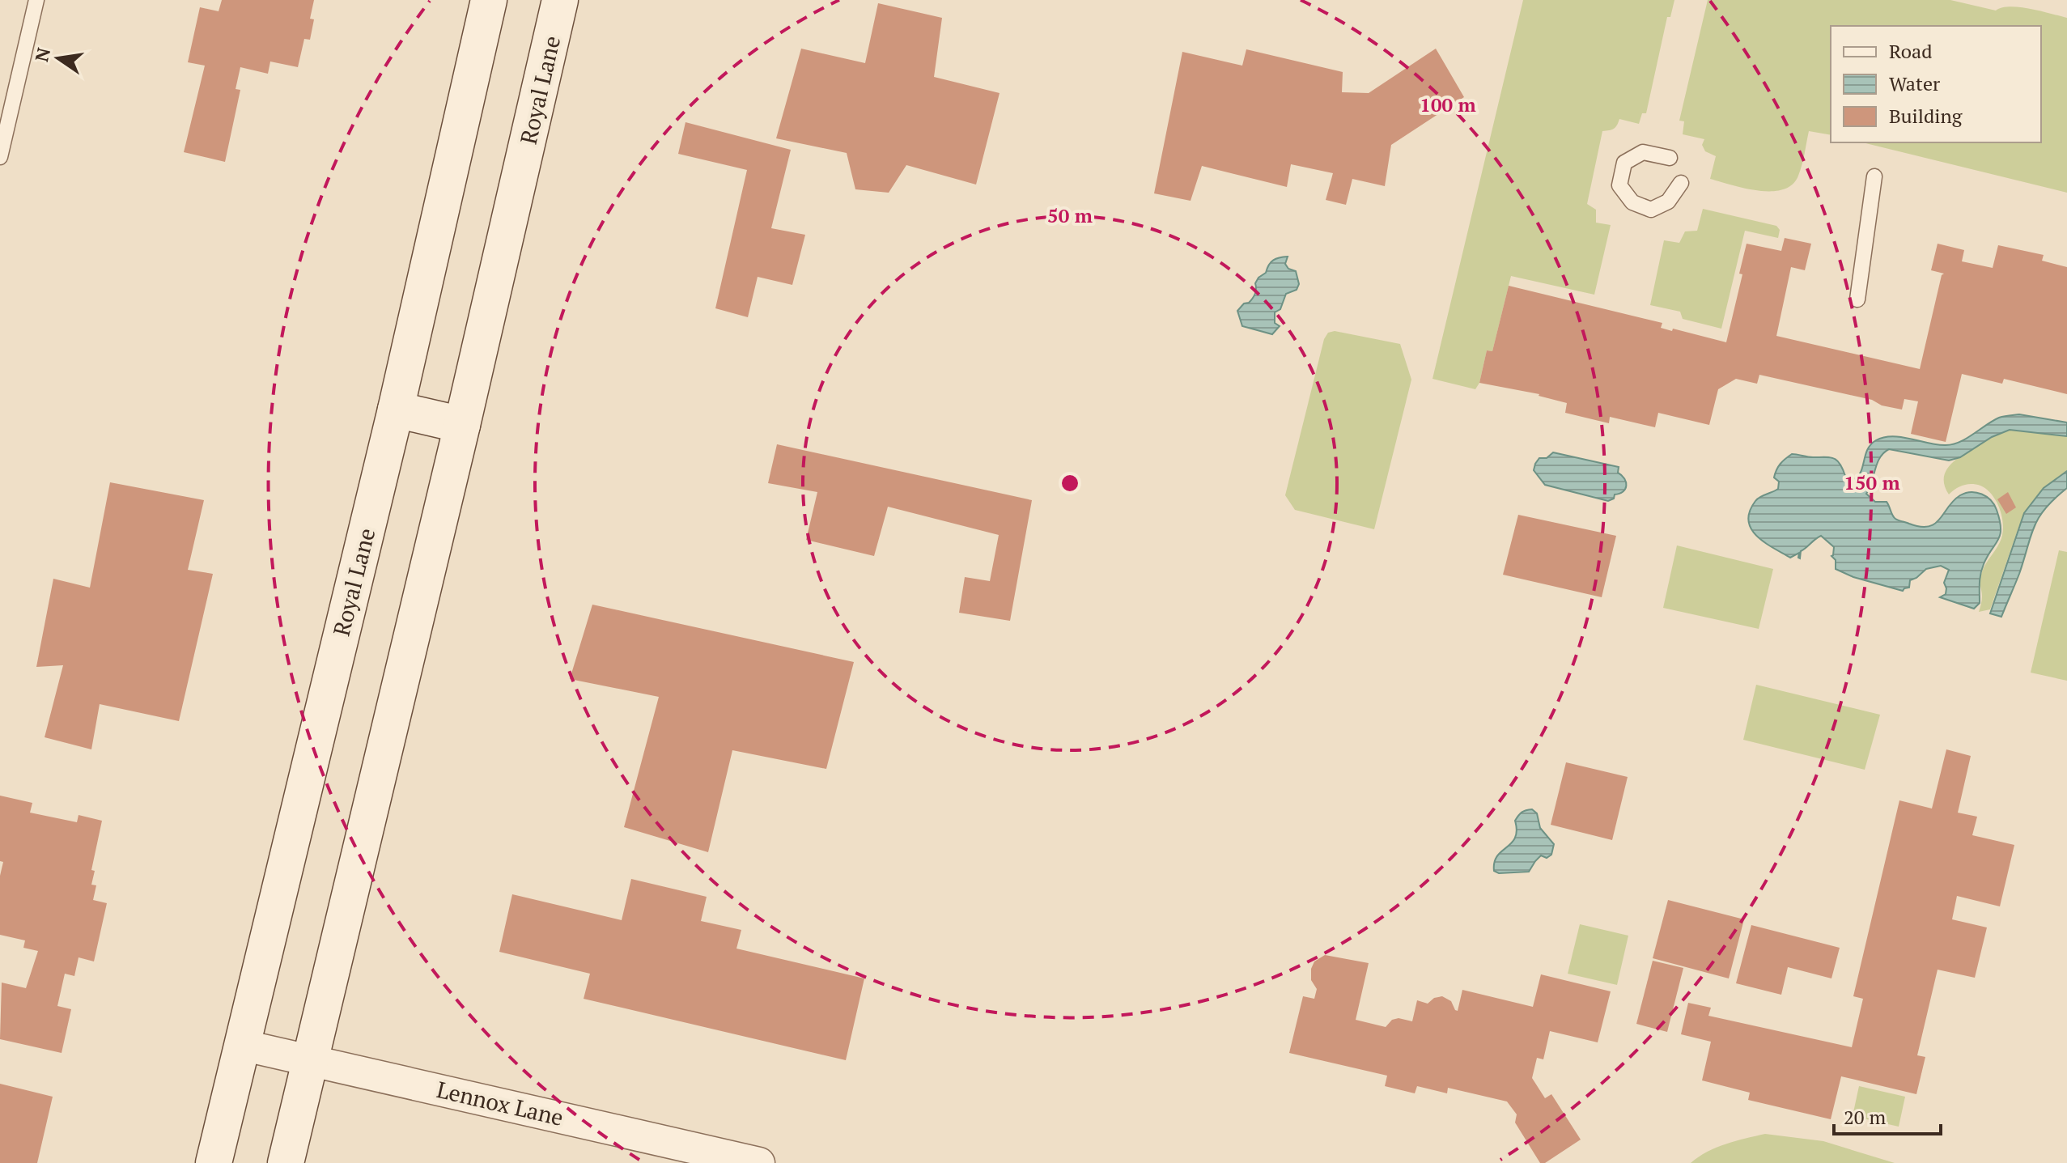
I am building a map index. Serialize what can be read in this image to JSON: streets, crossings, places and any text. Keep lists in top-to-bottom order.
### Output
{
  "streets": {
    "main road": ["Royal Lane"],
    "street": ["Lennox Lane"]
  },
  "crossings": [
    ["Royal Lane", "Lennox Lane"]
  ],
  "legend": ["Road", "Water", "Building"],
  "scale_bar": "20 m",
  "north": "left",
  "rings": ["100 m", "50 m", "150 m"]
}
